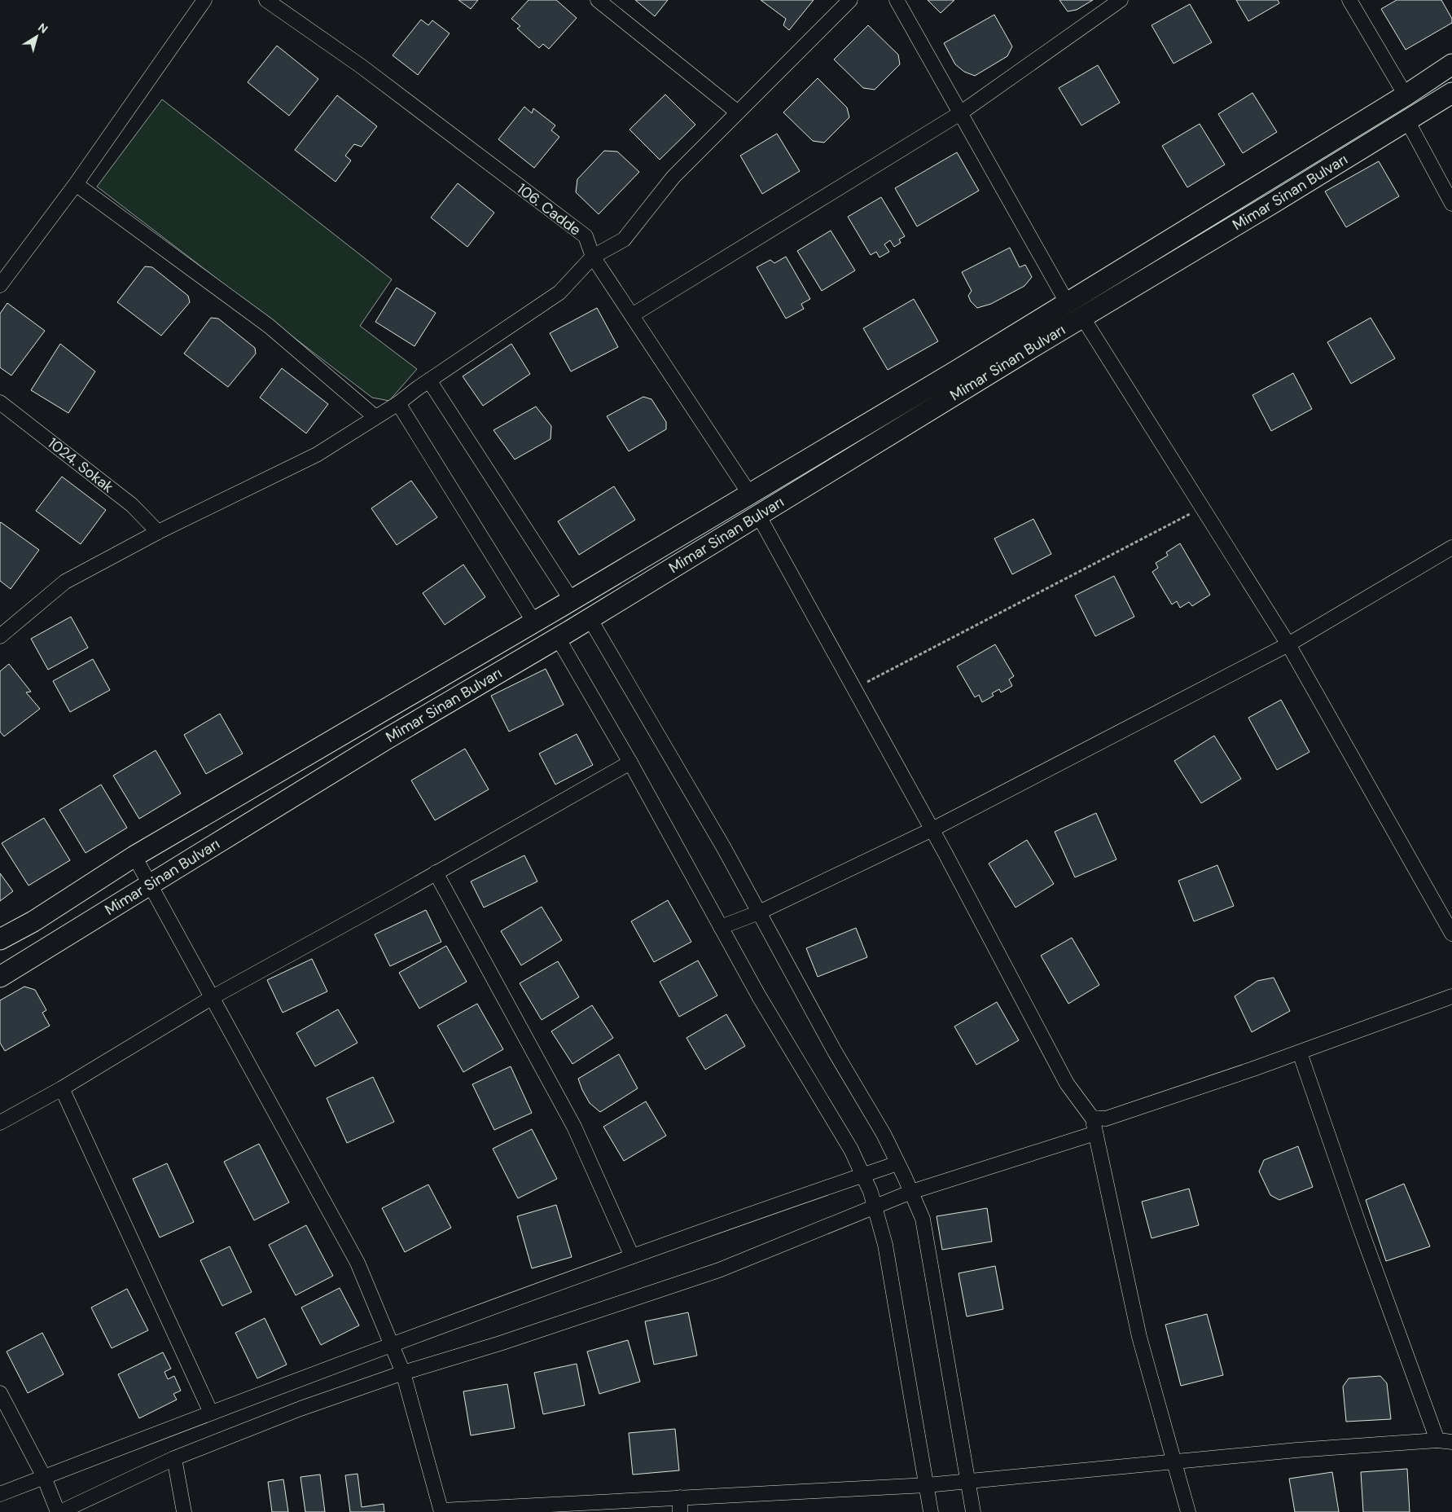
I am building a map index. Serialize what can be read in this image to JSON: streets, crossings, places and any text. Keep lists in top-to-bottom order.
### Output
{
  "streets": {
    "main road": ["Mimar Sinan Bulvarı"],
    "street": ["106. Cadde", "1024. Sokak"]
  },
  "crossings": [
    ["Mimar Sinan Bulvarı", "106. Cadde"]
  ],
  "north": "top right"
}
